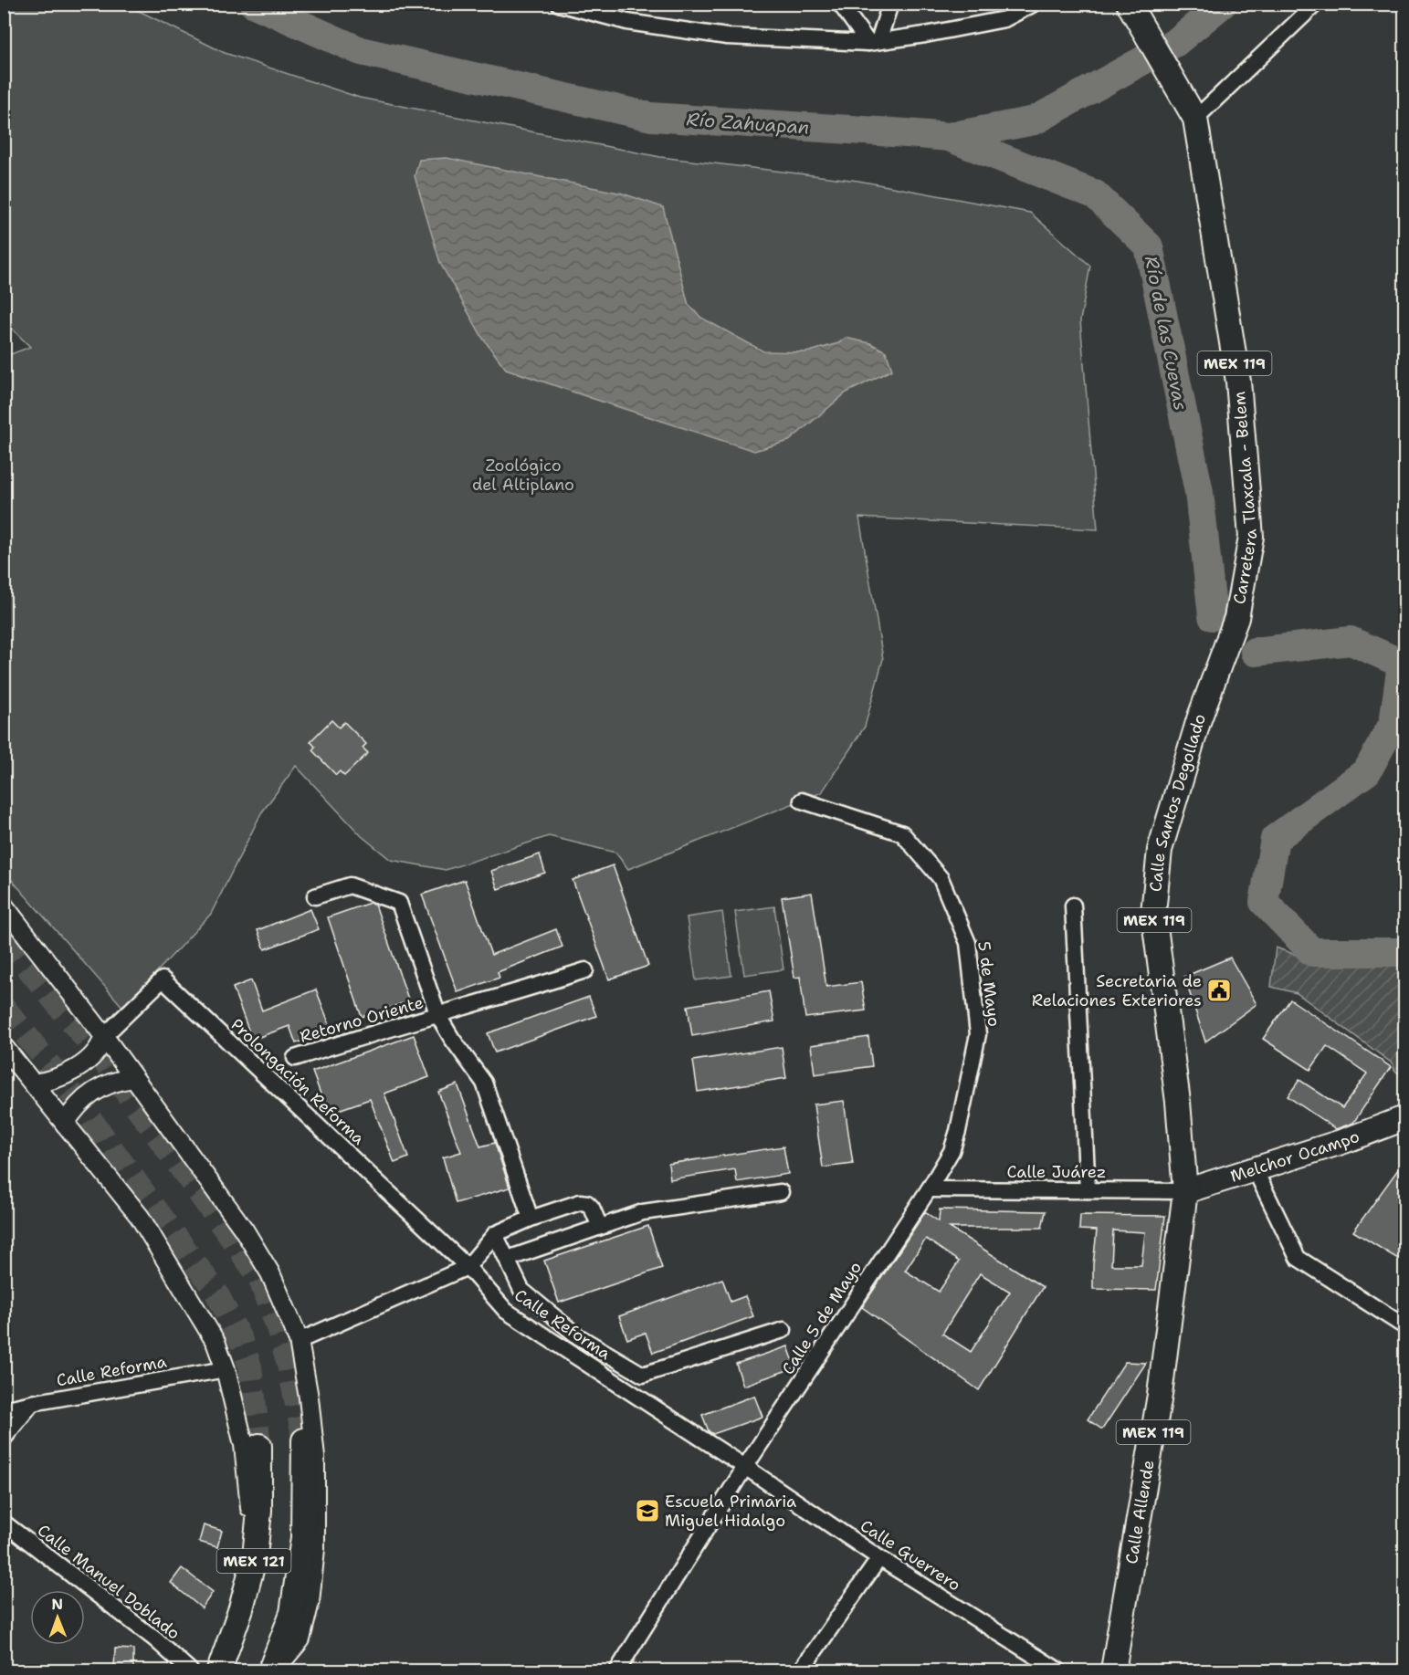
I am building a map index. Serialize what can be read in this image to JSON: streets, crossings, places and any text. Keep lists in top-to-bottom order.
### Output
{
  "streets": {
    "main road": [
      "MEX 119",
      "Carretera Tlaxcala - Belem",
      "Calle Santos Degollado",
      "Melchor Ocampo",
      "Calle Allende",
      "MEX 121"
    ],
    "street": [
      "5 de Mayo",
      "Retorno Oriente",
      "Prolongación Reforma",
      "Calle Juárez",
      "Calle 5 de Mayo",
      "Calle Reforma",
      "Calle Guerrero",
      "Calle Manuel Doblado"
    ]
  },
  "crossings": [
    ["Carretera Tlaxcala - Belem", "Calle Santos Degollado"],
    ["Calle Santos Degollado", "Melchor Ocampo"],
    ["Calle Santos Degollado", "Calle Juárez"],
    ["Calle Santos Degollado", "Calle Allende"],
    ["5 de Mayo", "Calle Juárez"],
    ["5 de Mayo", "Calle 5 de Mayo"],
    ["Prolongación Reforma", "Calle Reforma"],
    ["Melchor Ocampo", "Calle Juárez"],
    ["Melchor Ocampo", "Calle Allende"],
    ["Calle Juárez", "Calle 5 de Mayo"],
    ["Calle Juárez", "Calle Allende"],
    ["Calle 5 de Mayo", "Calle Reforma"],
    ["Calle 5 de Mayo", "Calle Guerrero"],
    ["Calle Reforma", "Calle Guerrero"]
  ],
  "water": ["Río Zahuapan", "Río de las Cuevas"],
  "parks": ["Zoológico del Altiplano"],
  "places": {
    "public building": ["Secretaria de Relaciones Exteriores"],
    "school or university": ["Escuela Primaria Miguel Hidalgo"]
  },
  "north": "top"
}
